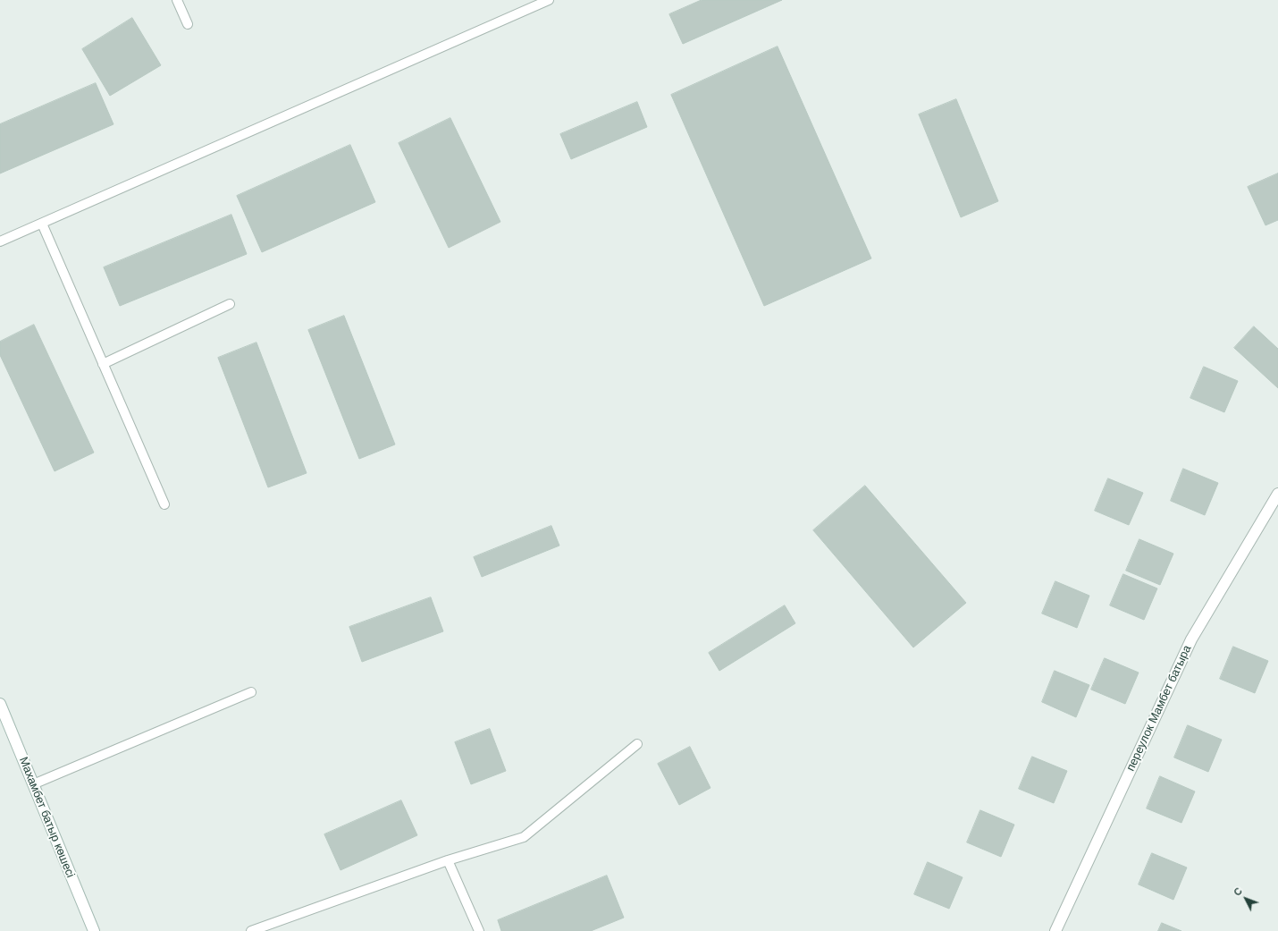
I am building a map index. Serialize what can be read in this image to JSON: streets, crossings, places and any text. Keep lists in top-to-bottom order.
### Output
{
  "streets": {
    "street": ["переулок Мамбет батыра", "Махамбет батыр көшесі"]
  },
  "north": "top left"
}
